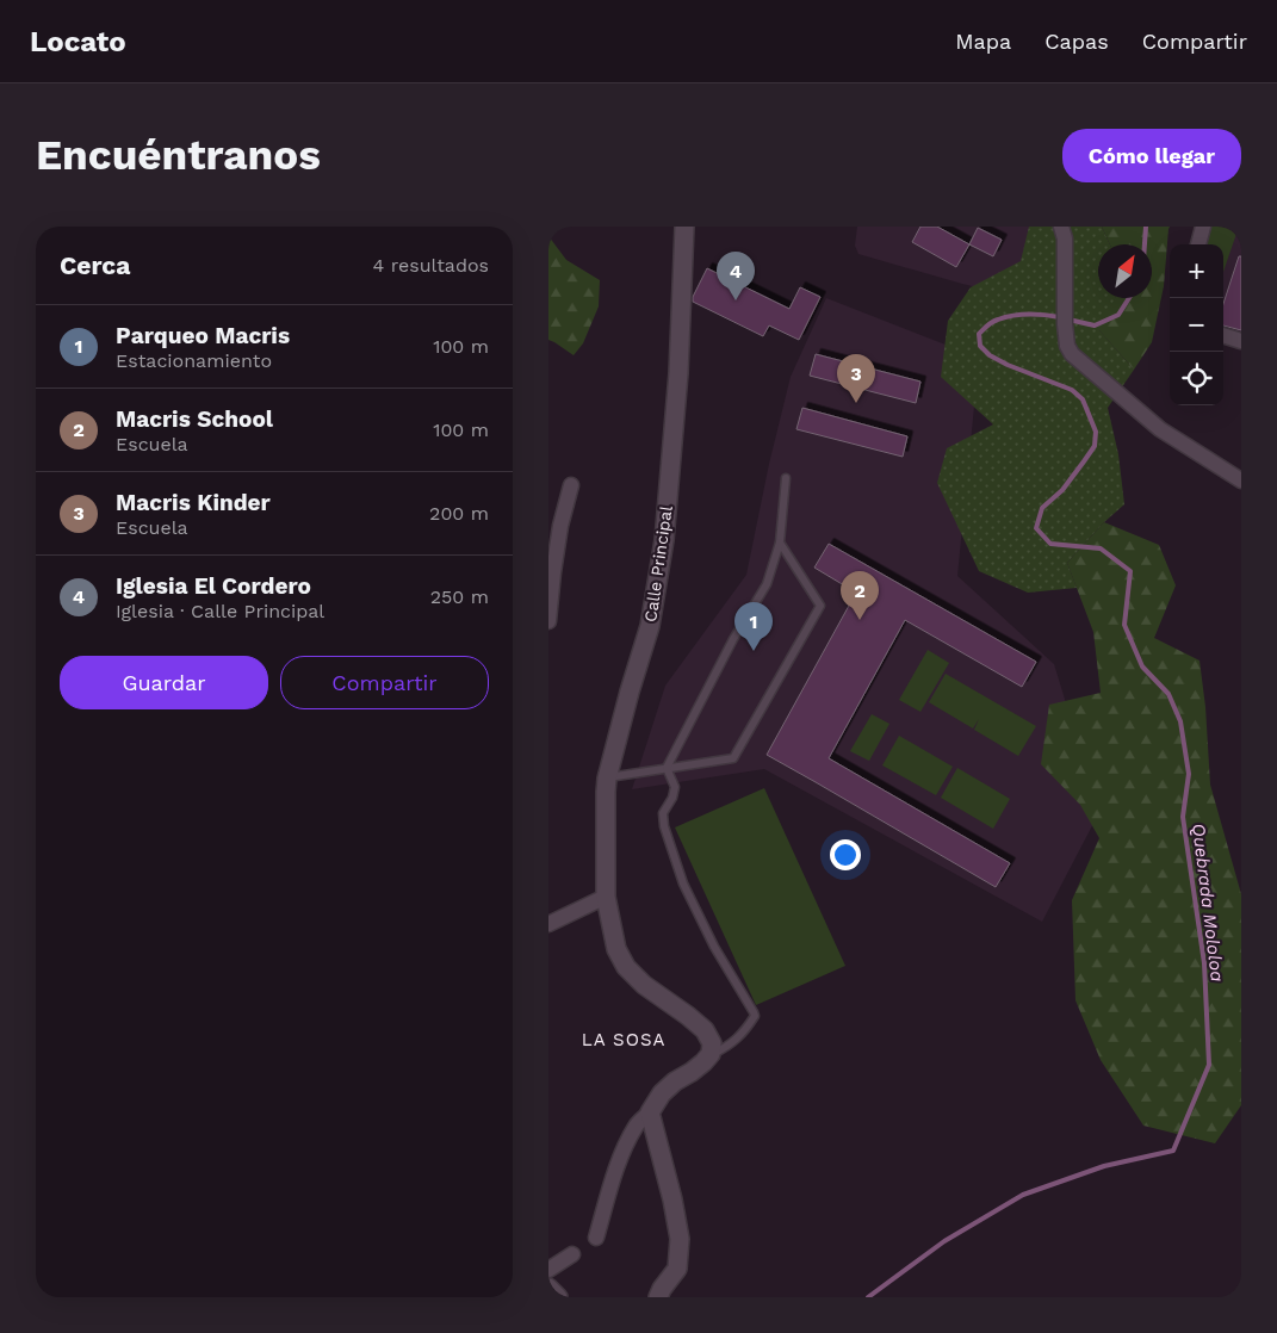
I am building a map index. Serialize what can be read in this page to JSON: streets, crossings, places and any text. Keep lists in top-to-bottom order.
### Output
{
  "streets": {
    "street": ["Calle Principal"]
  },
  "districts": ["LA SOSA"],
  "water": ["Quebrada Mololoa"],
  "north": "top right",
  "page": {
    "header": "Locato",
    "nav": ["Mapa", "Capas", "Compartir"],
    "buttons": [
      "Cómo llegar",
      ["Guardar", "Compartir"]
    ],
    "title": "Encuéntranos",
    "heading": ["Cerca", "4 resultados"],
    "map_buttons": ["+", "−"],
    "pins": [
      "4",
      "3",
      "2",
      "1"
    ],
    "list": [
      {
        "mark": "1",
        "name": "Parqueo Macris",
        "note": "Estacionamiento",
        "value": "100 m"
      },
      {
        "mark": "2",
        "name": "Macris School",
        "note": "Escuela",
        "value": "100 m"
      },
      {
        "mark": "3",
        "name": "Macris Kinder",
        "note": "Escuela",
        "value": "200 m"
      },
      {
        "mark": "4",
        "name": "Iglesia El Cordero",
        "note": "Iglesia · Calle Principal",
        "value": "250 m"
      }
    ]
  }
}
